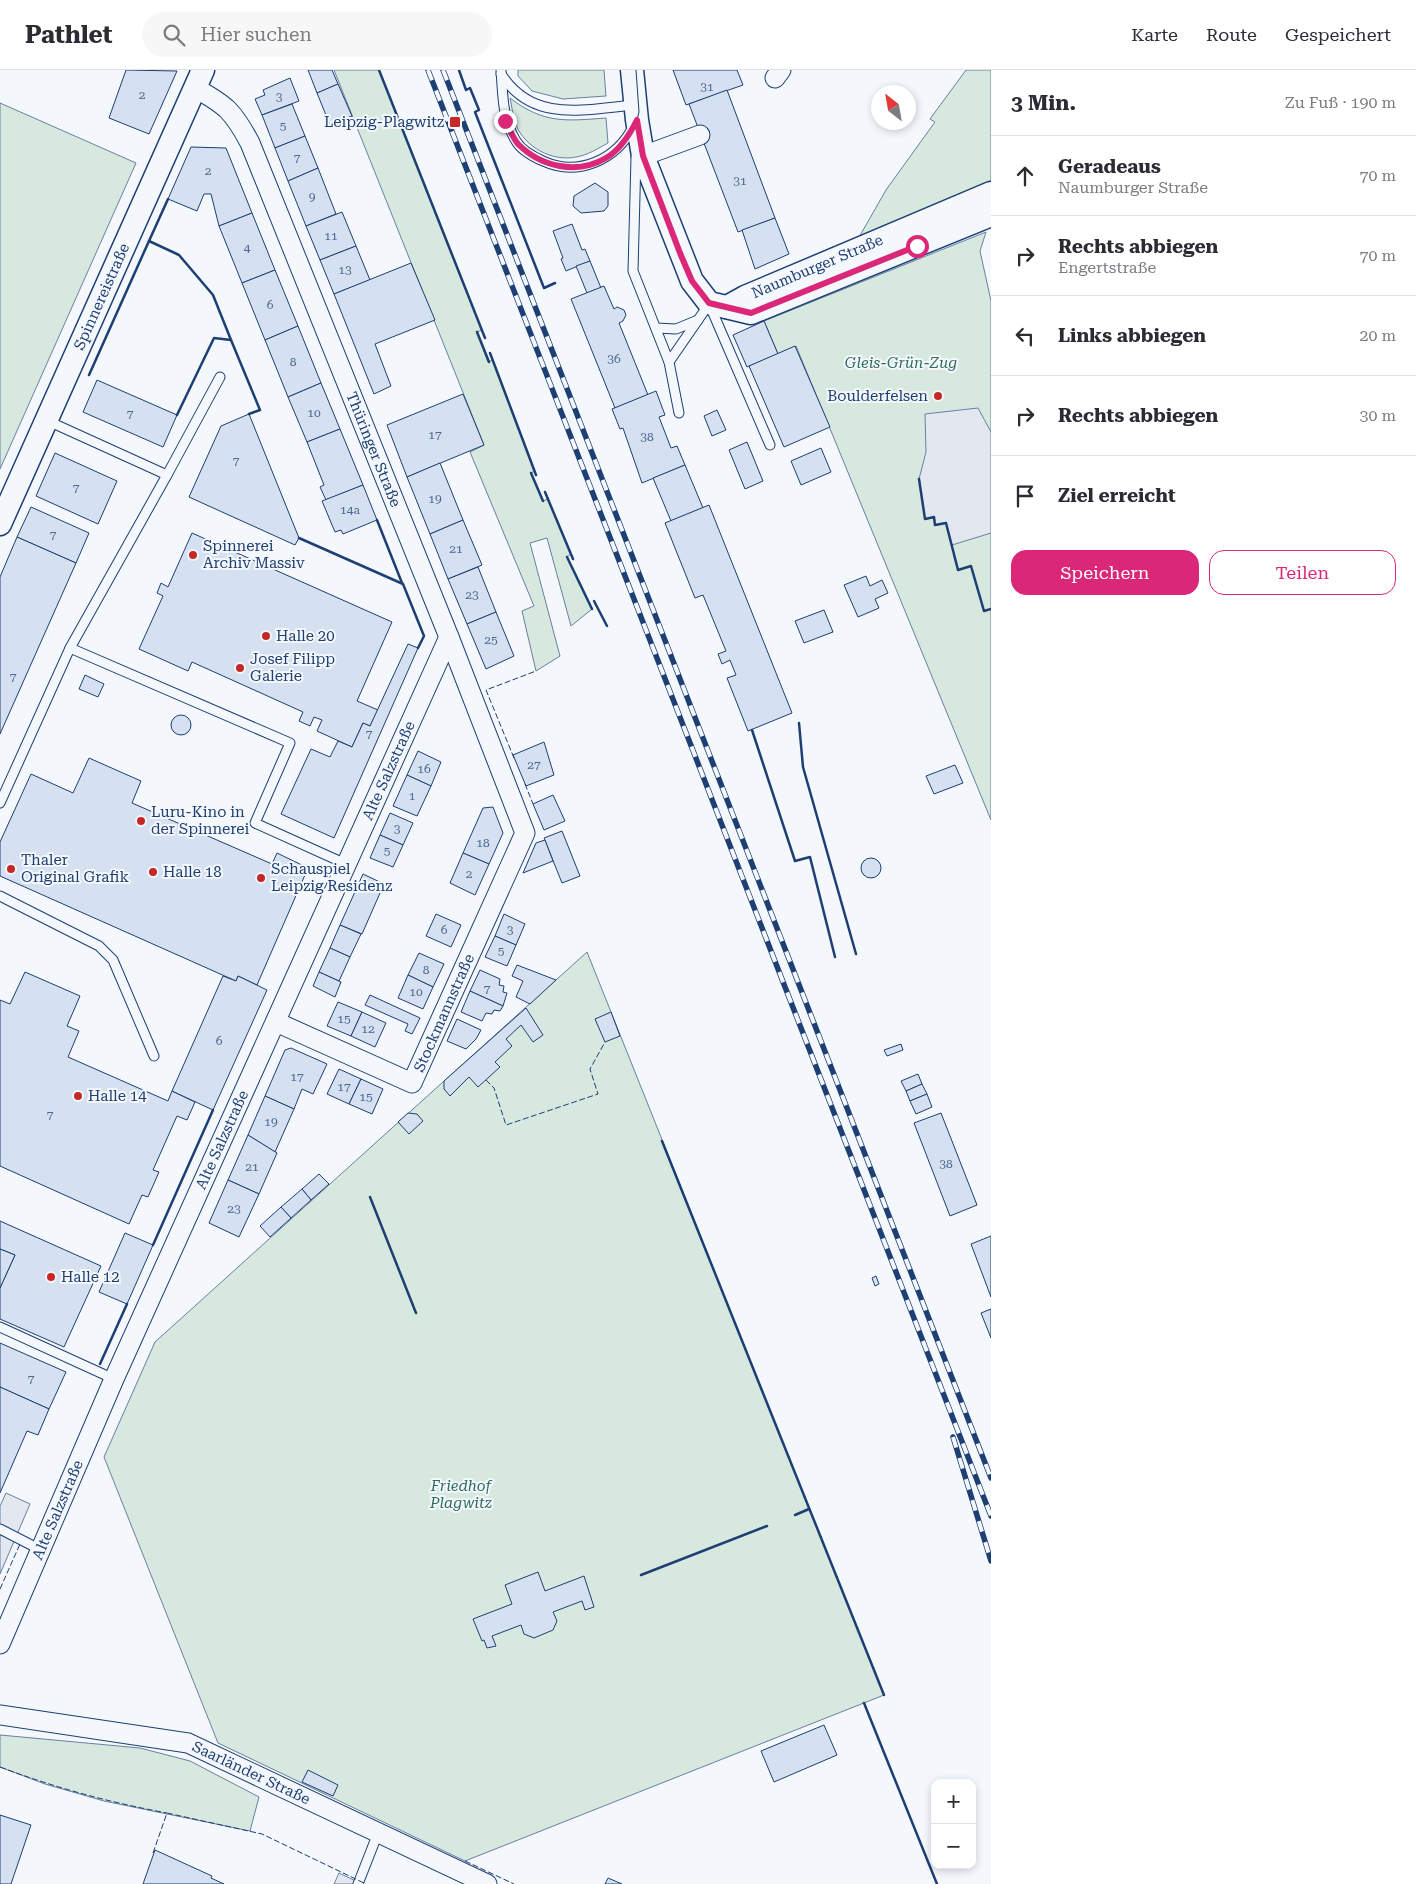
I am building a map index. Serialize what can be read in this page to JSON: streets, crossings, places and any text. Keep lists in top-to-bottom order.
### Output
{
  "streets": {
    "street": [
      "Naumburger Straße",
      "Spinnereistraße",
      "Thüringer Straße",
      "Alte Salzstraße",
      "Stockmannstraße",
      "Saarländer Straße"
    ]
  },
  "crossings": [
    ["Spinnereistraße", "Thüringer Straße"],
    ["Thüringer Straße", "Alte Salzstraße"],
    ["Thüringer Straße", "Stockmannstraße"],
    ["Alte Salzstraße", "Stockmannstraße"]
  ],
  "parks": ["Gleis-Grün-Zug", "Friedhof Plagwitz"],
  "places": {
    "transit": ["Leipzig-Plagwitz"],
    "other": [
      "Boulderfelsen",
      "Spinnerei Archiv Massiv",
      "Halle 20",
      "Josef Filipp Galerie",
      "Luru-Kino in der Spinnerei",
      "Thaler Original Grafik",
      "Halle 18",
      "Schauspiel Leipzig Residenz",
      "Halle 14",
      "Halle 12"
    ]
  },
  "house_numbers": [
    "31",
    "2",
    "3",
    "5",
    "7",
    "2",
    "31",
    "9",
    "11",
    "4",
    "13",
    "6",
    "36",
    "8",
    "10",
    "7",
    "17",
    "38",
    "7",
    "7",
    "19",
    "14a",
    "7",
    "21",
    "23",
    "25",
    "7",
    "7",
    "27",
    "16",
    "1",
    "3",
    "18",
    "5",
    "2",
    "6",
    "3",
    "5",
    "8",
    "7",
    "10",
    "15",
    "12",
    "6",
    "17",
    "17",
    "15",
    "7",
    "19",
    "38",
    "21",
    "23",
    "7"
  ],
  "north": "top left",
  "page": {
    "header": "Pathlet",
    "search": "Hier suchen",
    "nav": ["Karte", "Route", "Gespeichert"],
    "heading": ["3 Min.", "Zu Fuß · 190 m"],
    "list": [
      ["Geradeaus", "Naumburger Straße", "70 m"],
      ["Rechts abbiegen", "Engertstraße", "70 m"],
      ["Links abbiegen", "20 m"],
      ["Rechts abbiegen", "30 m"],
      "Ziel erreicht"
    ],
    "buttons": ["Speichern", "Teilen"],
    "map_buttons": ["+", "−"]
  }
}
